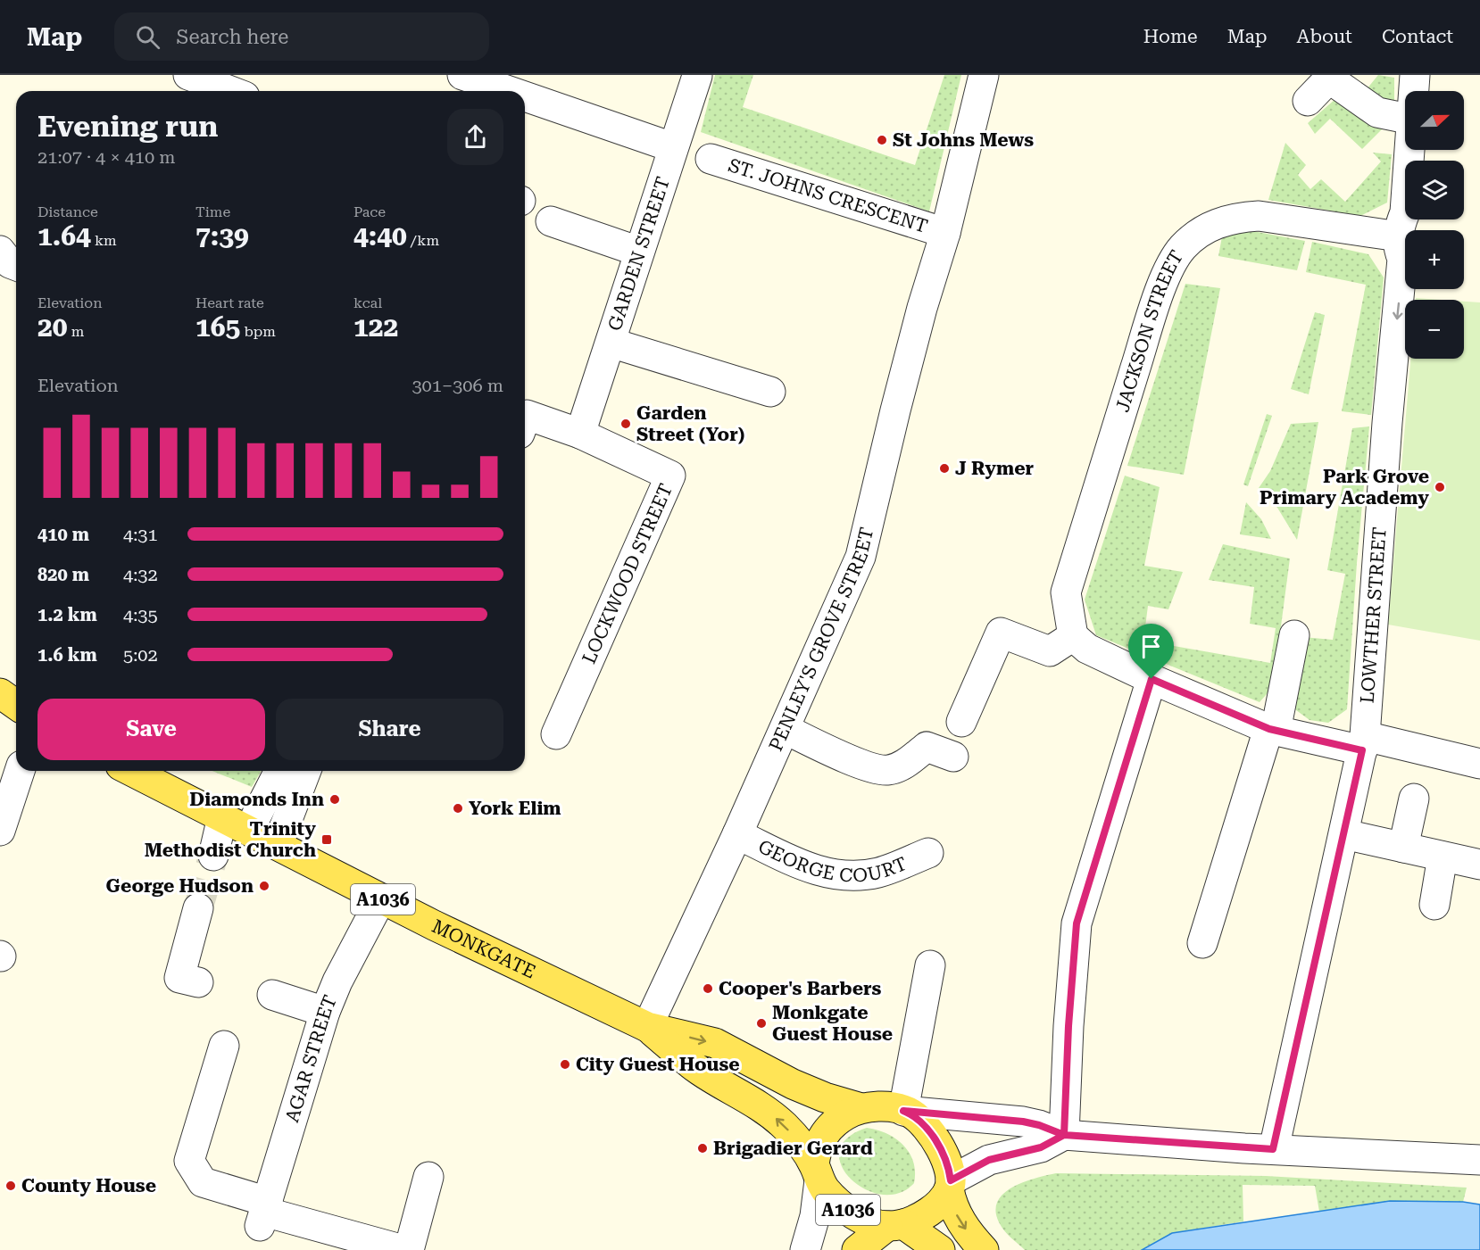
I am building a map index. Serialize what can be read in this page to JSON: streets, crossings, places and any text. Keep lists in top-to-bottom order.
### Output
{
  "streets": {
    "main road": ["A1036", "MONKGATE"],
    "street": [
      "ST. JOHNS CRESCENT",
      "GARDEN STREET",
      "JACKSON STREET",
      "LOCKWOOD STREET",
      "LOWTHER STREET",
      "PENLEY'S GROVE STREET",
      "GEORGE COURT",
      "AGAR STREET"
    ]
  },
  "crossings": [
    ["ST. JOHNS CRESCENT", "PENLEY'S GROVE STREET"],
    ["GARDEN STREET", "LOCKWOOD STREET"],
    ["JACKSON STREET", "LOWTHER STREET"],
    ["PENLEY'S GROVE STREET", "GEORGE COURT"],
    ["PENLEY'S GROVE STREET", "A1036"],
    ["PENLEY'S GROVE STREET", "MONKGATE"],
    ["A1036", "MONKGATE"],
    ["MONKGATE", "AGAR STREET"]
  ],
  "places": {
    "other": [
      "St Johns Mews",
      "Garden Street (Yor)",
      "J Rymer",
      "Park Grove Primary Academy",
      "Diamonds Inn",
      "York Elim",
      "George Hudson",
      "Cooper's Barbers",
      "Monkgate Guest House",
      "City Guest House",
      "Brigadier Gerard",
      "County House"
    ],
    "transit": ["Trinity Methodist Church"]
  },
  "north": "right",
  "page": {
    "header": "Map",
    "search": "Search here",
    "nav": [
      "Home",
      "Map",
      "About",
      "Contact"
    ],
    "map_buttons": ["+", "−"],
    "heading": ["Evening run", "21:07 · 4 × 410 m"],
    "stats": [
      ["Distance", "1.64 km"],
      ["Time", "7:39"],
      ["Pace", "4:40 /km"],
      ["Elevation", "20 m"],
      ["Heart rate", "165 bpm"],
      ["kcal", "122"]
    ],
    "chart": ["Elevation", "301–306 m"],
    "list": [
      {
        "name": "410 m",
        "note": "4:31"
      },
      {
        "name": "820 m",
        "note": "4:32"
      },
      {
        "name": "1.2 km",
        "note": "4:35"
      },
      {
        "name": "1.6 km",
        "note": "5:02"
      }
    ],
    "buttons": ["Save", "Share"]
  }
}
